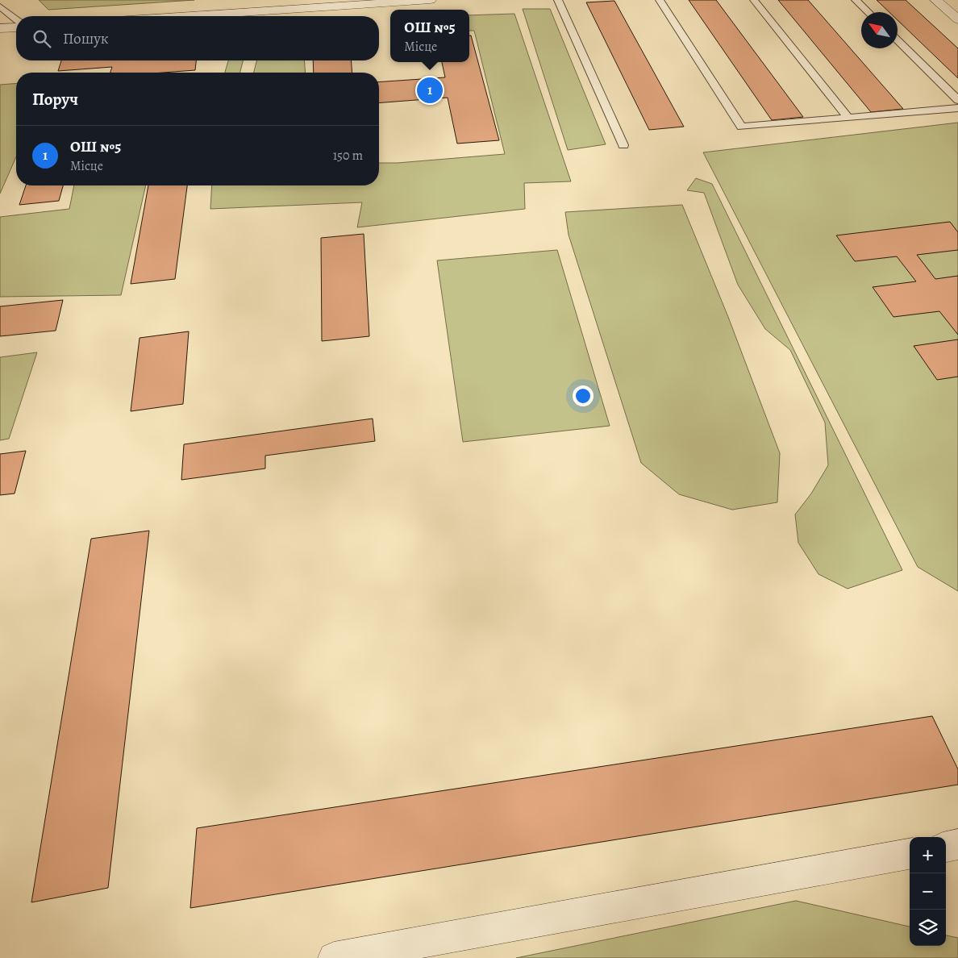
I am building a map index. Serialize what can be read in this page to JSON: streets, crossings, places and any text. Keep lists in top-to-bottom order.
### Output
{
  "north": "top left",
  "page": {
    "popup": ["ОШ №5", "Місце"],
    "search": "Пошук",
    "heading": "Поруч",
    "pins": "1",
    "list": [
      {
        "mark": "1",
        "name": "ОШ №5",
        "note": "Місце",
        "value": "150 m"
      }
    ],
    "map_buttons": ["+", "−"]
  }
}
